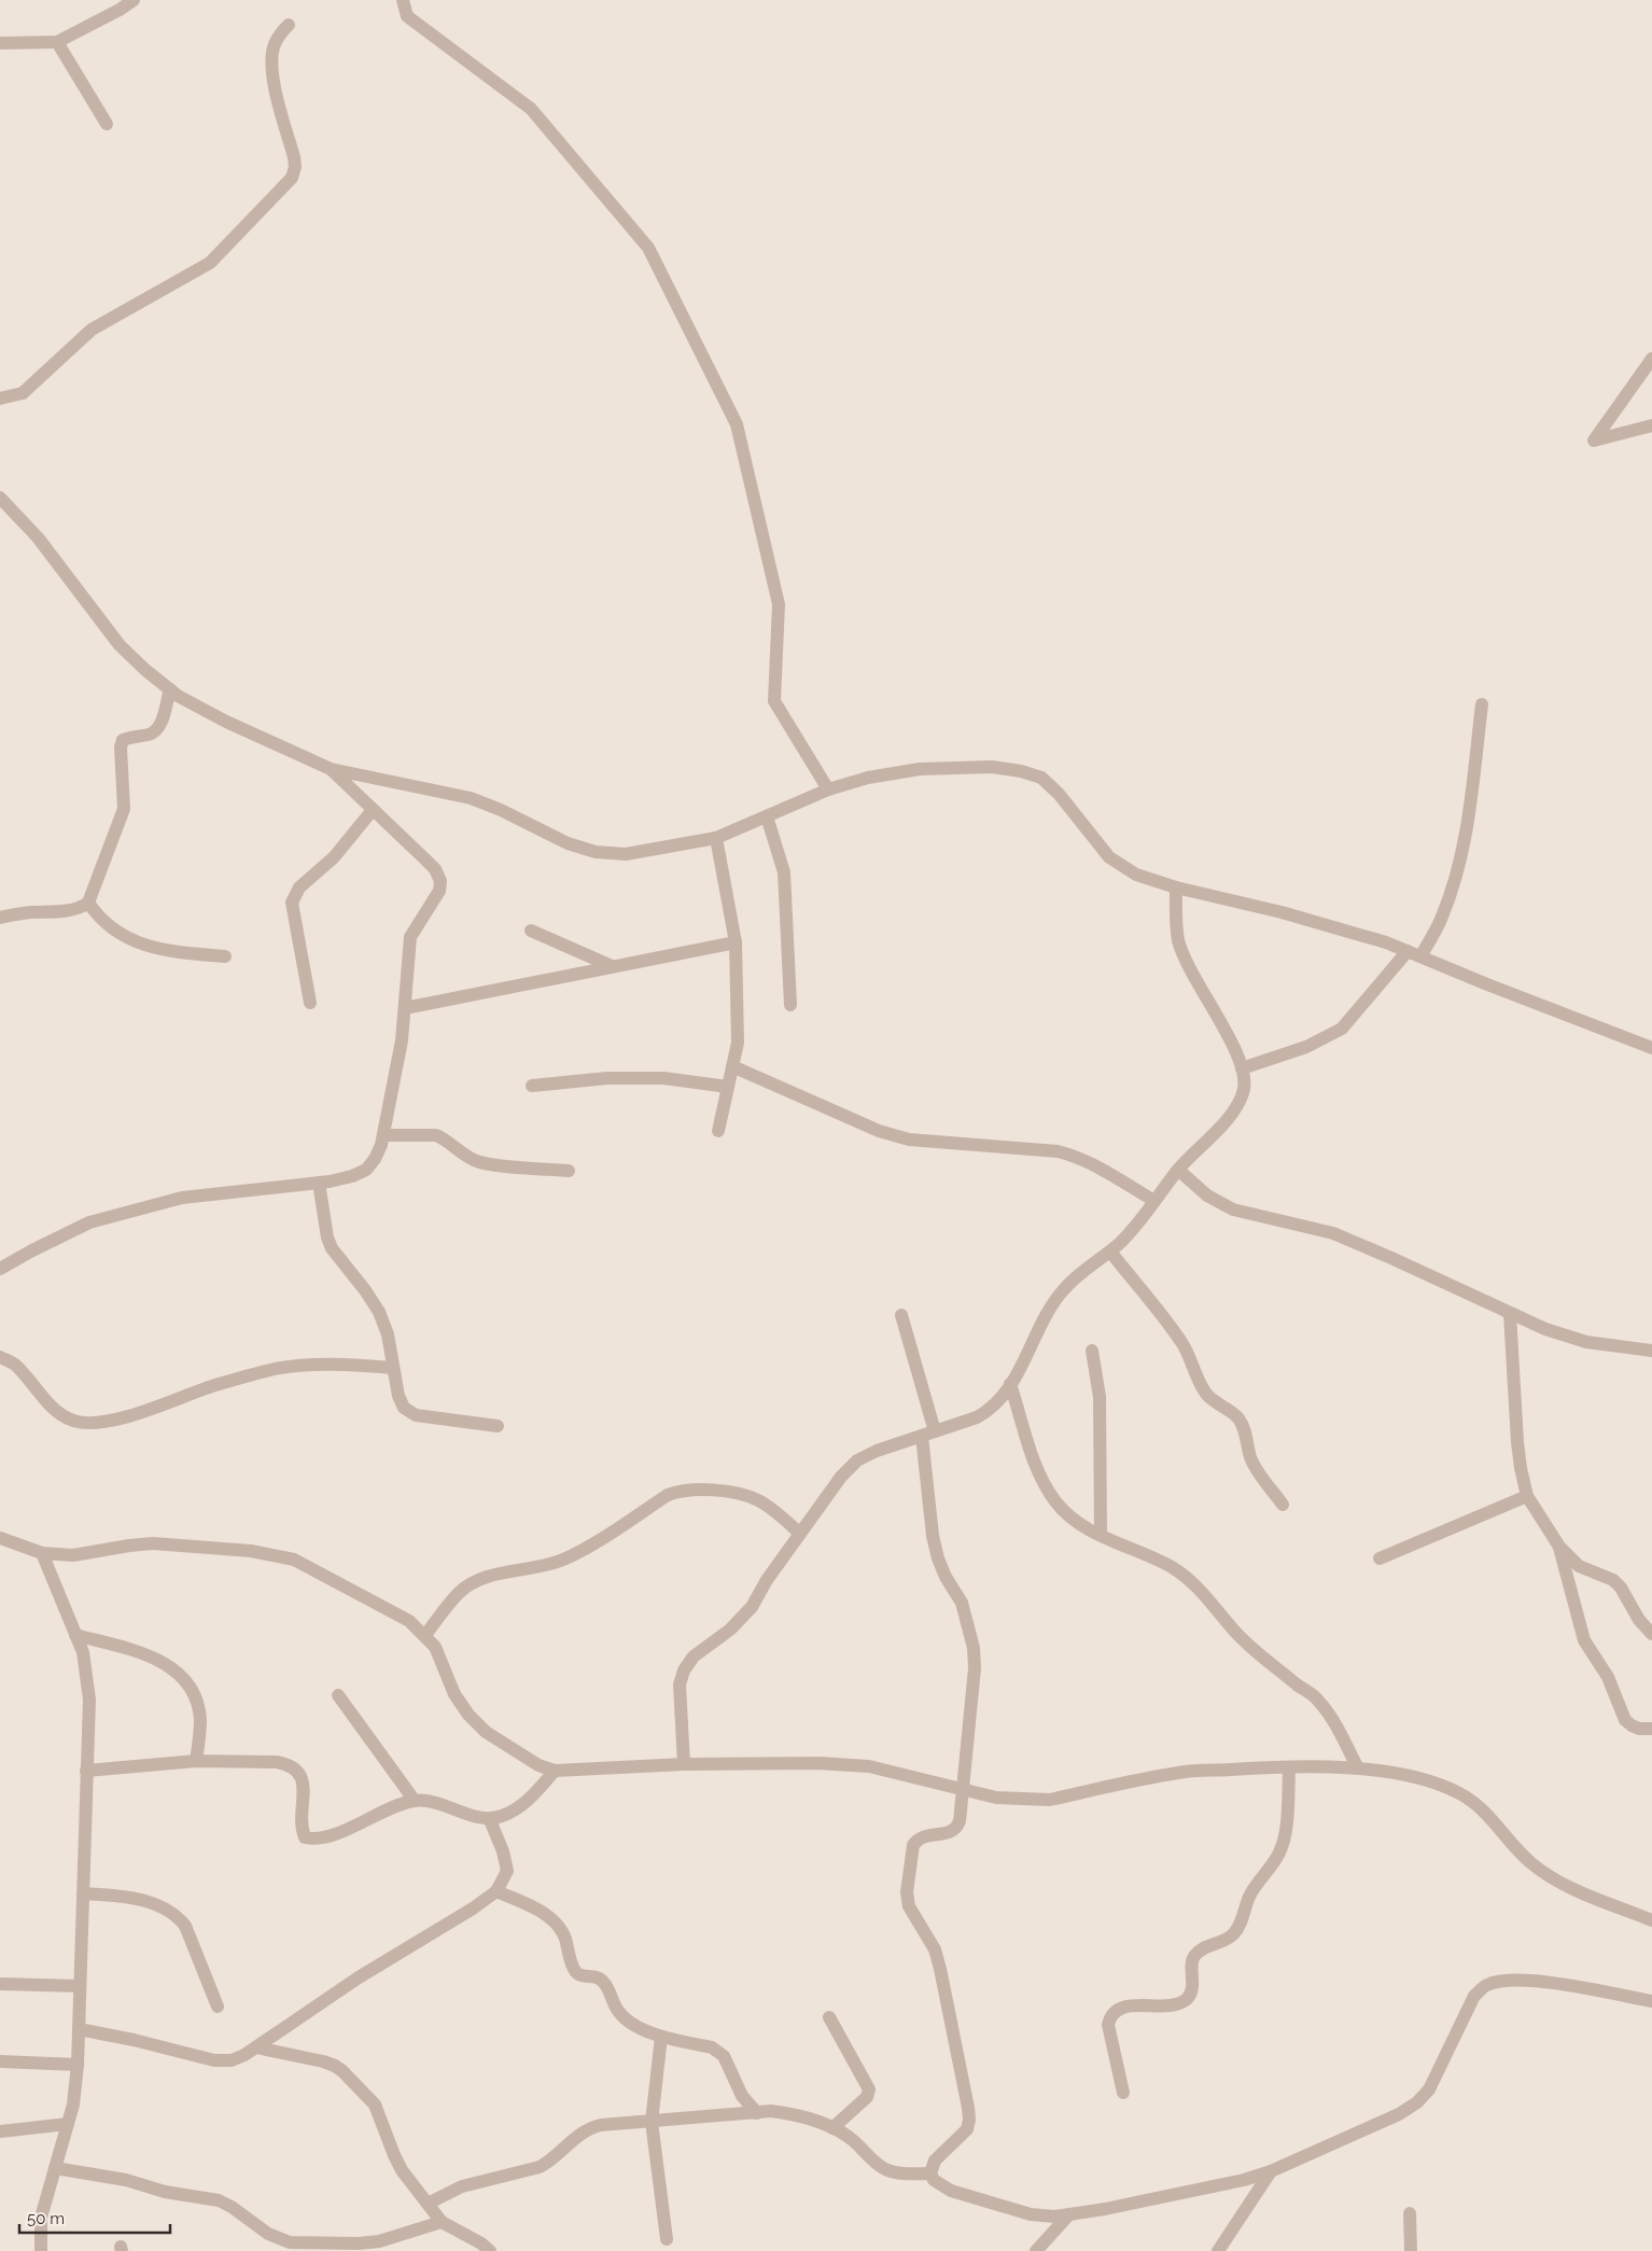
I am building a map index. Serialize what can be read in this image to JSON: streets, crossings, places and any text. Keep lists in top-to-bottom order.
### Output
{
  "scale_bar": "50 m"
}
